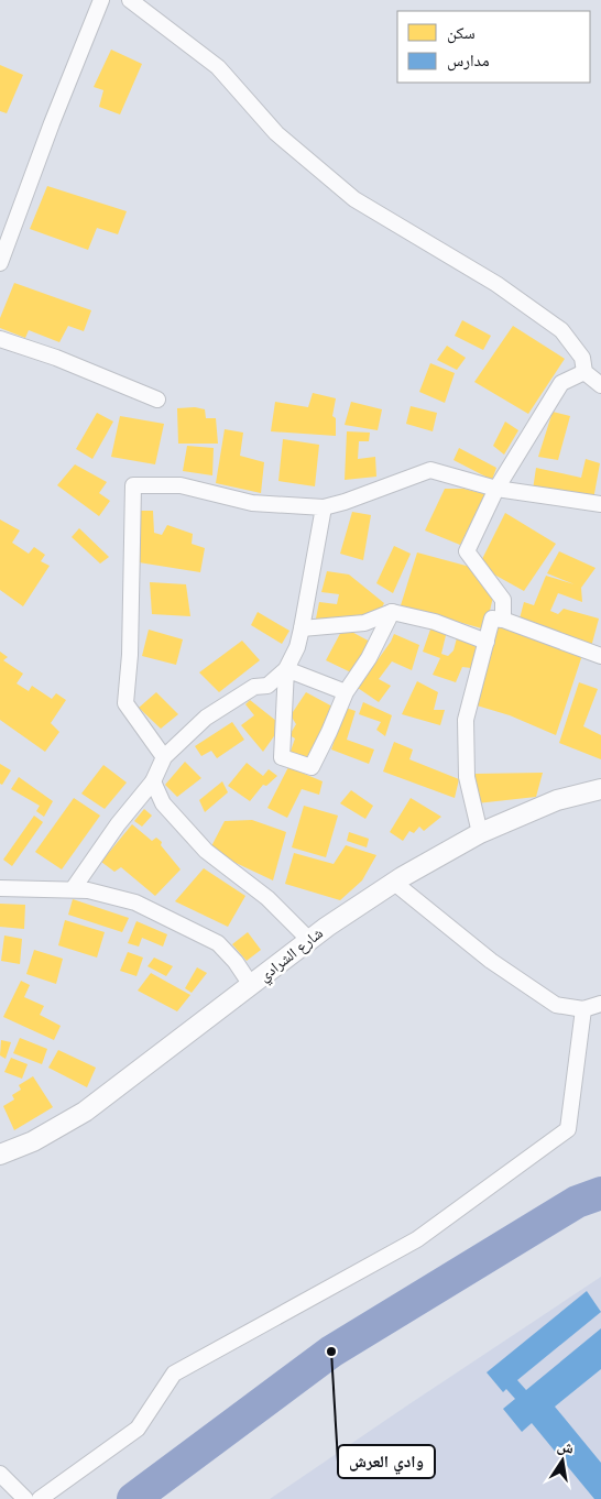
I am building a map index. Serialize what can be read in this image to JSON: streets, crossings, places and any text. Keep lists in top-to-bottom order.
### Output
{
  "streets": {
    "street": ["شارع الشرادي"]
  },
  "places": ["وادي العرش"],
  "legend": ["سكن", "مدارس"],
  "north": "top"
}
